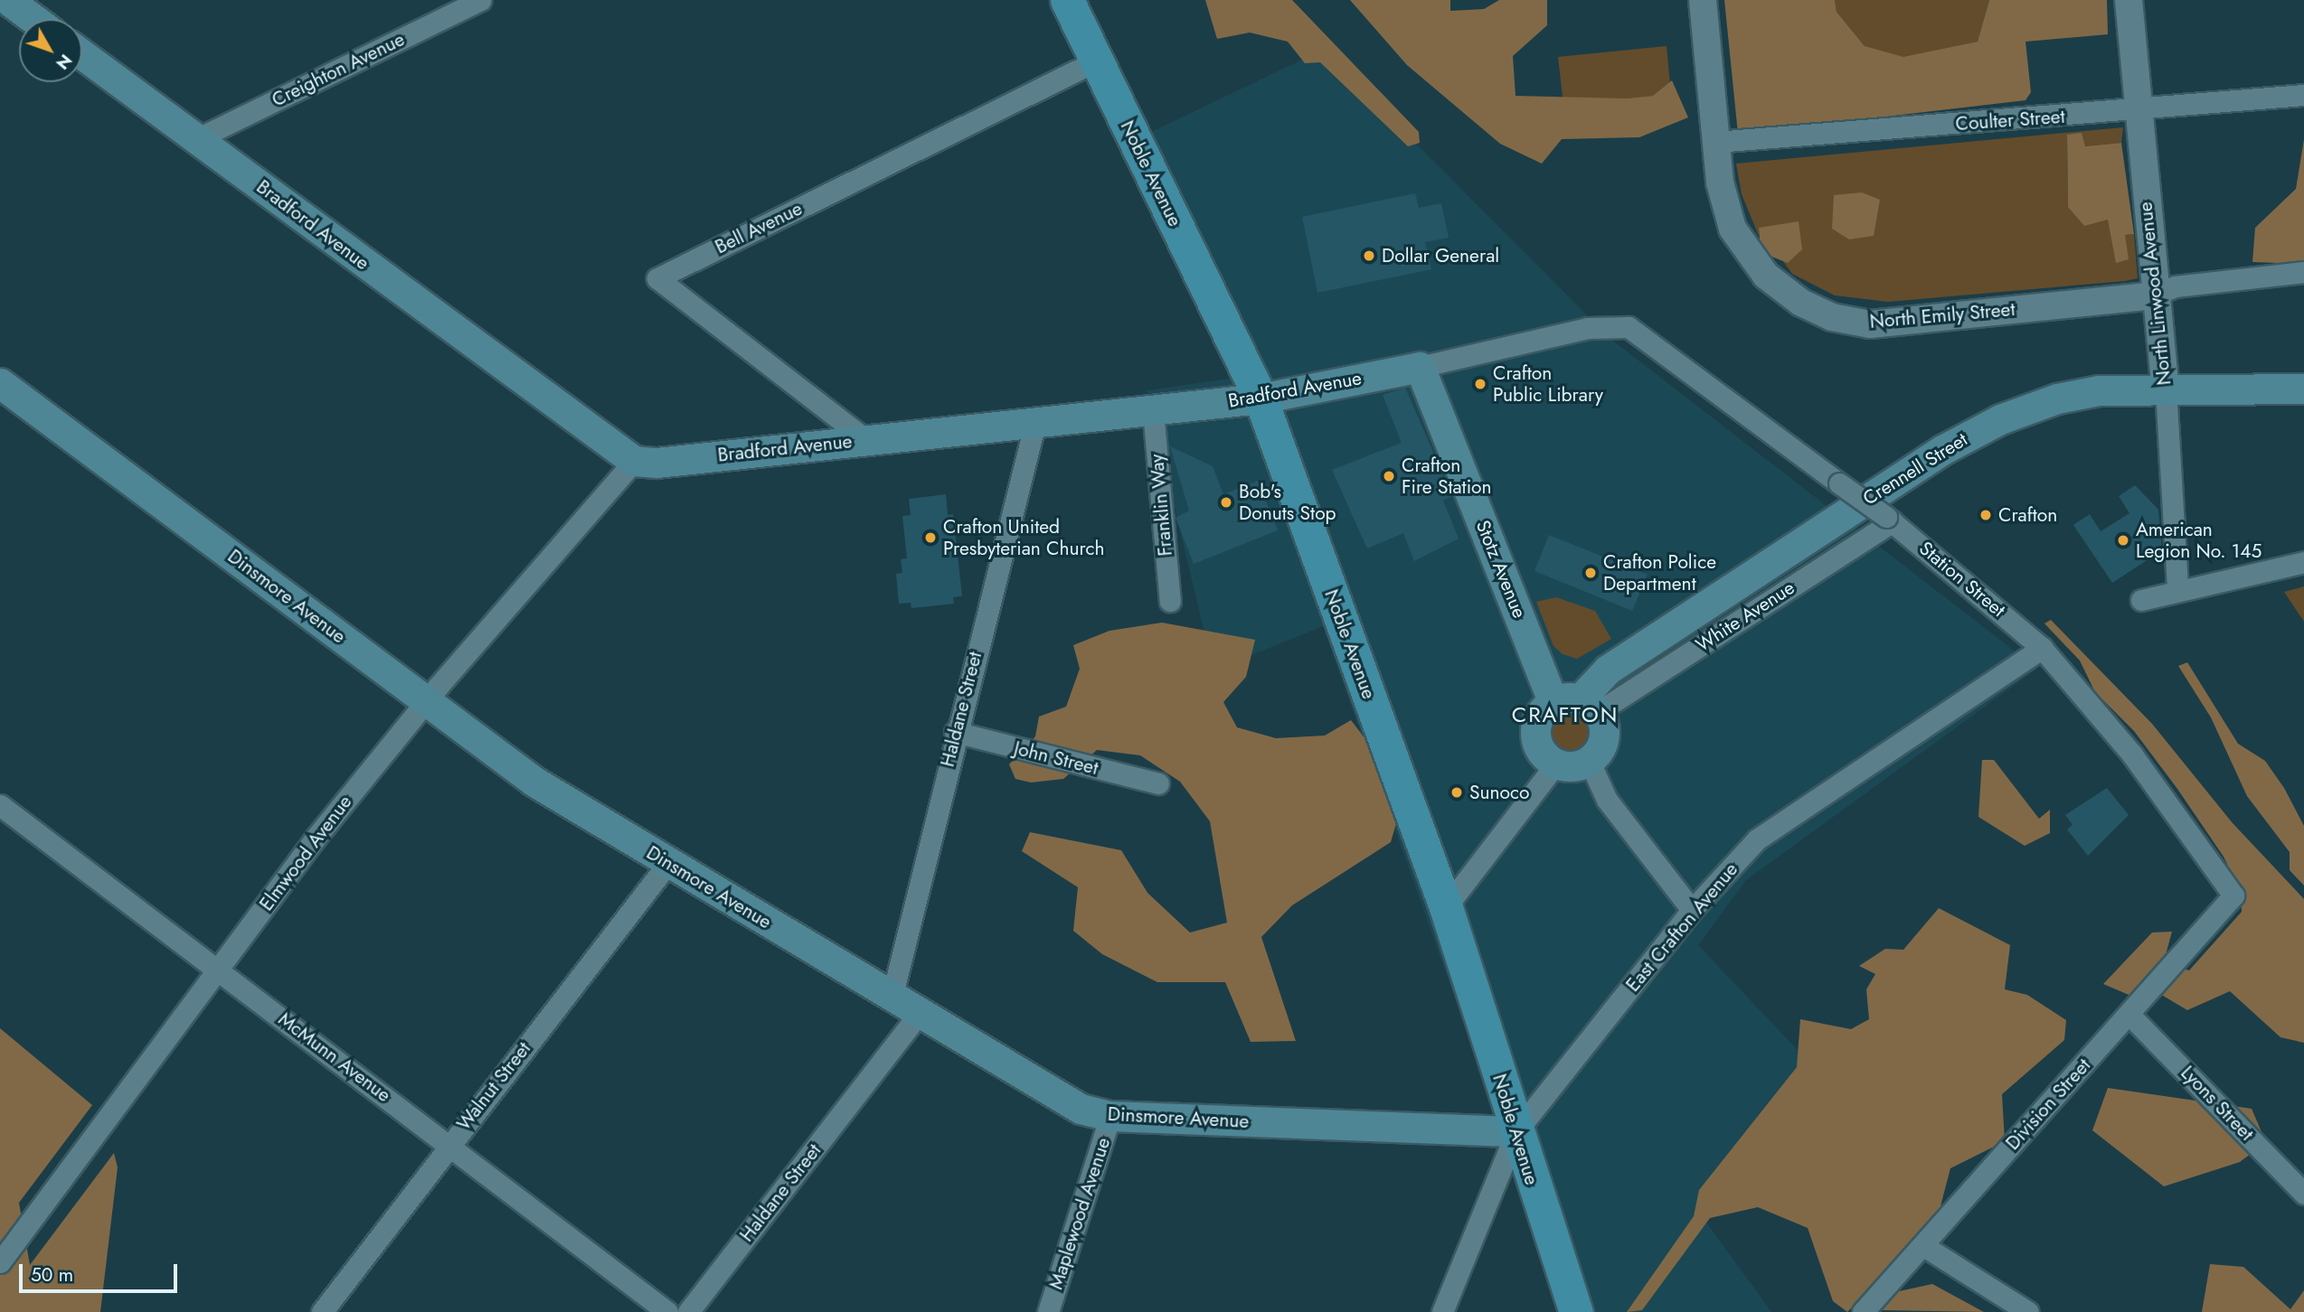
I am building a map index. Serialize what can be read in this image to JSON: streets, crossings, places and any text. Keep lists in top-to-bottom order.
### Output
{
  "streets": {
    "main road": [
      "Noble Avenue",
      "Bradford Avenue",
      "Crennell Street",
      "Stotz Avenue",
      "Dinsmore Avenue"
    ],
    "street": [
      "Creighton Avenue",
      "Coulter Street",
      "Bell Avenue",
      "North Linwood Avenue",
      "North Emily Street",
      "Franklin Way",
      "Station Street",
      "White Avenue",
      "Haldane Street",
      "John Street",
      "Elmwood Avenue",
      "East Crafton Avenue",
      "McMunn Avenue",
      "Walnut Street",
      "Lyons Street",
      "Division Street",
      "Maplewood Avenue"
    ]
  },
  "crossings": [
    ["Creighton Avenue", "Bradford Avenue"],
    ["Coulter Street", "North Linwood Avenue"],
    ["Coulter Street", "North Emily Street"],
    ["Noble Avenue", "Bradford Avenue"],
    ["Noble Avenue", "Bell Avenue"],
    ["Noble Avenue", "Dinsmore Avenue"],
    ["Noble Avenue", "East Crafton Avenue"],
    ["Bradford Avenue", "Bell Avenue"],
    ["Bradford Avenue", "Franklin Way"],
    ["Bradford Avenue", "Stotz Avenue"],
    ["Bradford Avenue", "Station Street"],
    ["Bradford Avenue", "Haldane Street"],
    ["Bradford Avenue", "Elmwood Avenue"],
    ["North Linwood Avenue", "North Emily Street"],
    ["North Linwood Avenue", "Crennell Street"],
    ["Crennell Street", "Stotz Avenue"],
    ["Crennell Street", "White Avenue"],
    ["Stotz Avenue", "White Avenue"],
    ["Station Street", "White Avenue"],
    ["Station Street", "East Crafton Avenue"],
    ["Station Street", "Division Street"],
    ["Dinsmore Avenue", "Haldane Street"],
    ["Dinsmore Avenue", "Elmwood Avenue"],
    ["Dinsmore Avenue", "East Crafton Avenue"],
    ["Dinsmore Avenue", "Walnut Street"],
    ["Dinsmore Avenue", "Maplewood Avenue"],
    ["Haldane Street", "John Street"],
    ["Elmwood Avenue", "McMunn Avenue"],
    ["McMunn Avenue", "Walnut Street"],
    ["Lyons Street", "Division Street"]
  ],
  "districts": ["CRAFTON"],
  "places": [
    "Dollar General",
    "Crafton Public Library",
    "Crafton Fire Station",
    "Bob's Donuts Stop",
    "Crafton",
    "Crafton United Presbyterian Church",
    "American Legion No. 145",
    "Crafton Police Department",
    "Sunoco"
  ],
  "scale_bar": "50 m",
  "north": "bottom right"
}
